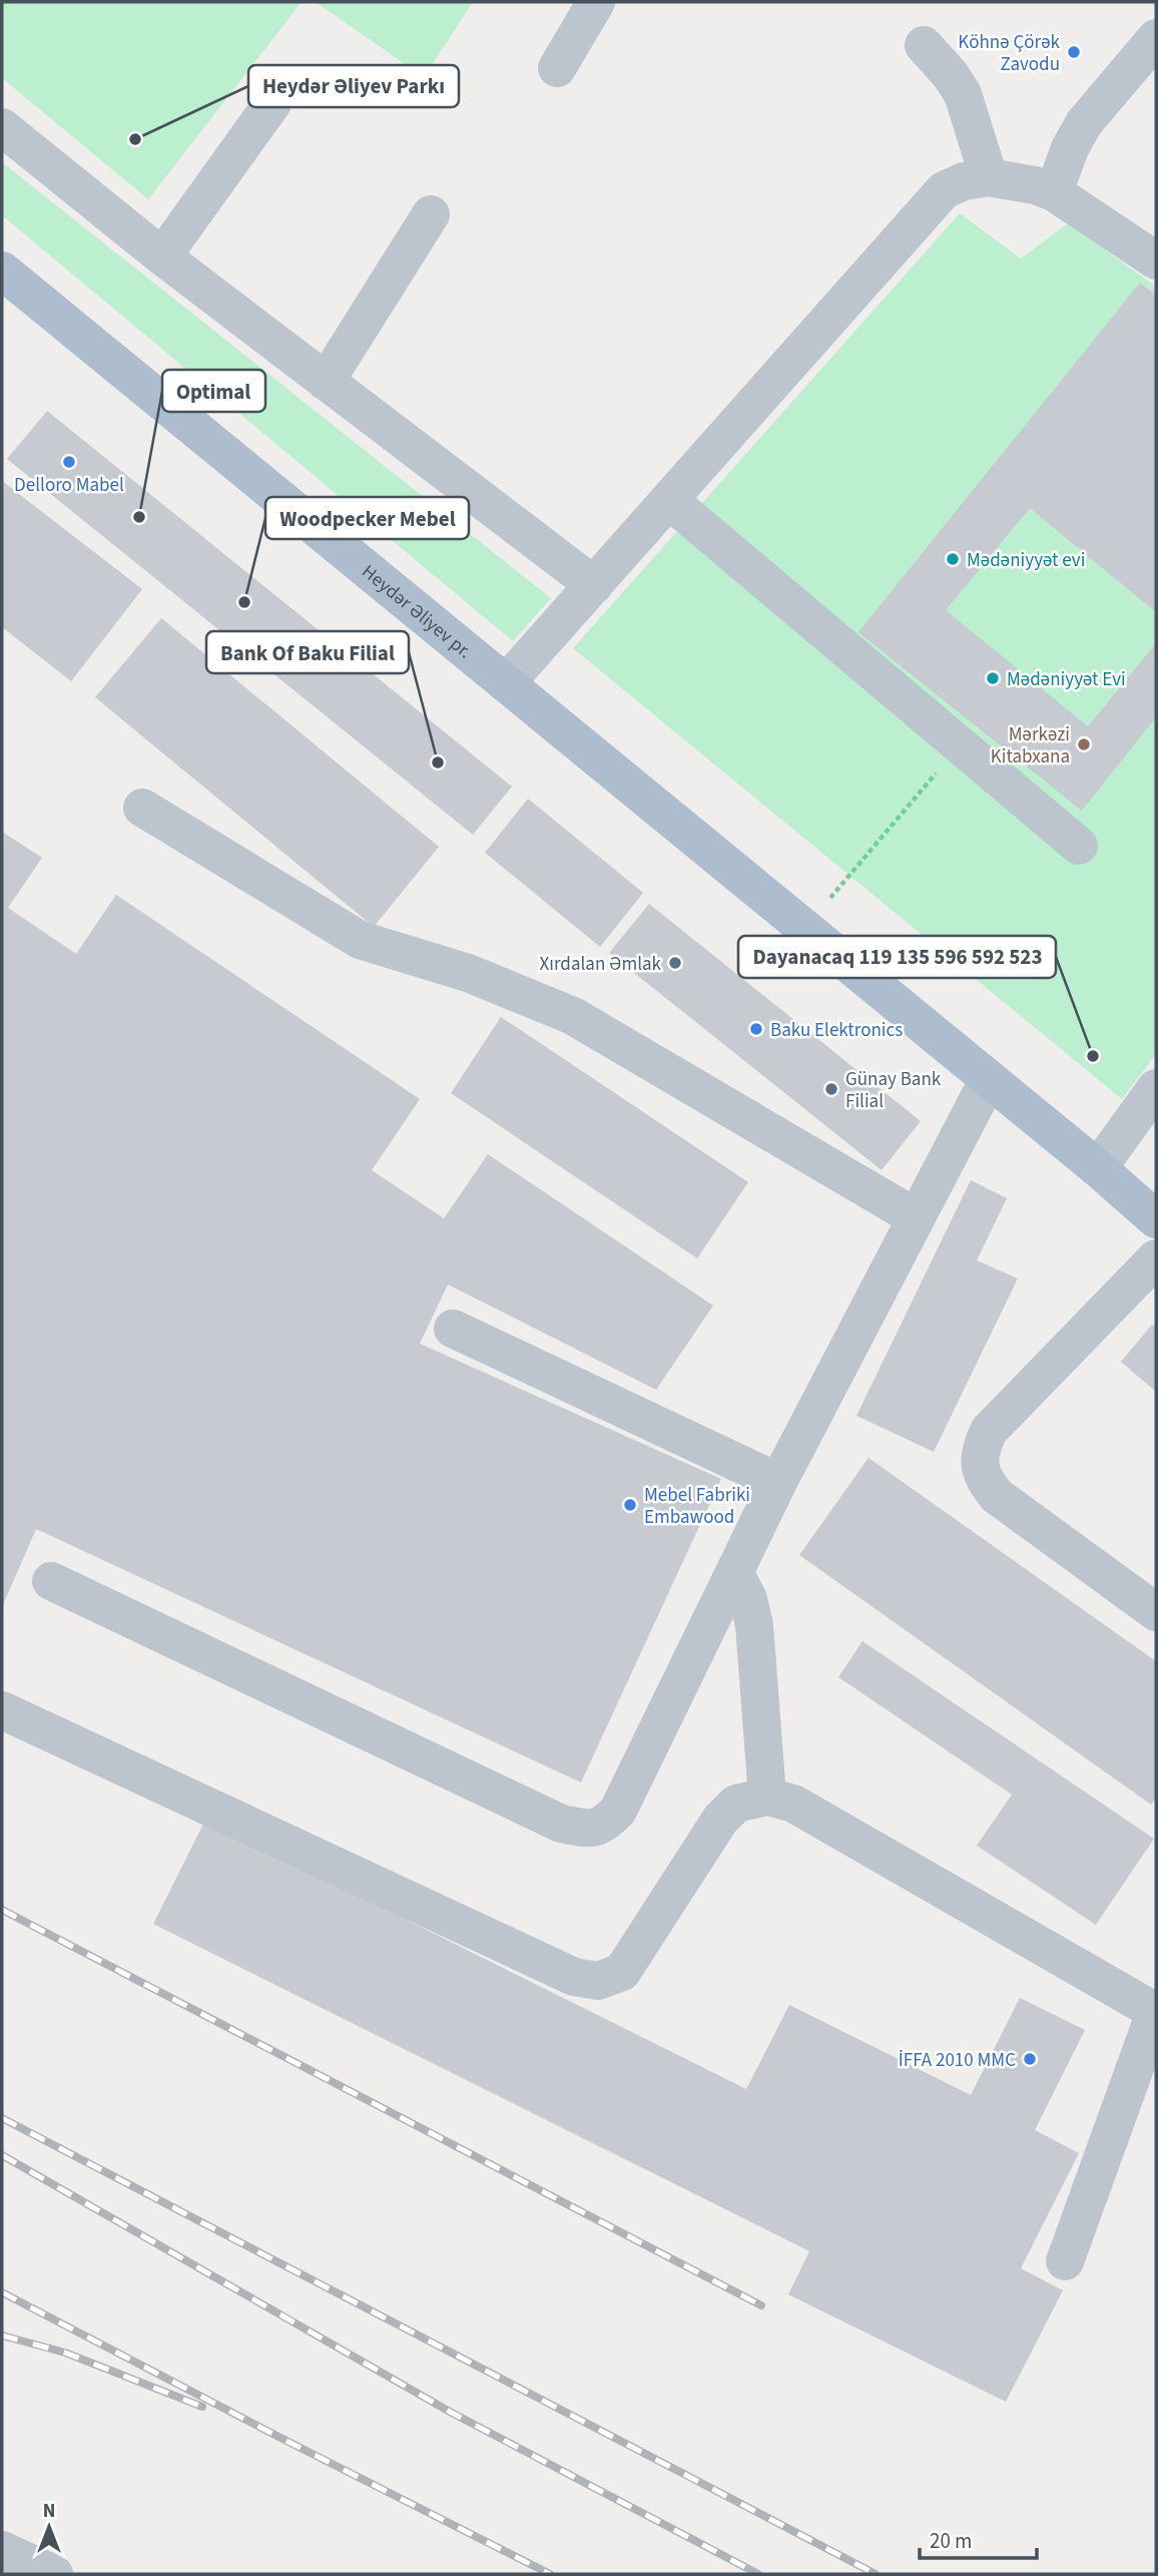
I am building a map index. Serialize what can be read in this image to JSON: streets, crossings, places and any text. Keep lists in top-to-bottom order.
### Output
{
  "streets": {
    "main road": ["Heydər Əliyev pr."]
  },
  "places": [
    "Köhnə Çörək Zavodu",
    "Heydər Əliyev Parkı",
    "Delloro Mabel",
    "Optimal",
    "Mədəniyyət evi",
    "Woodpecker Mebel",
    "Mədəniyyət Evi",
    "Mərkəzi Kitabxana",
    "Bank Of Baku Filial",
    "Xırdalan Əmlak",
    "Baku Elektronics",
    "Dayanacaq 119 135 596 592 523",
    "Günay Bank Filial",
    "Mebel Fabriki Embawood",
    "İFFA 2010 MMC"
  ],
  "scale_bar": "20 m",
  "north": "top"
}
